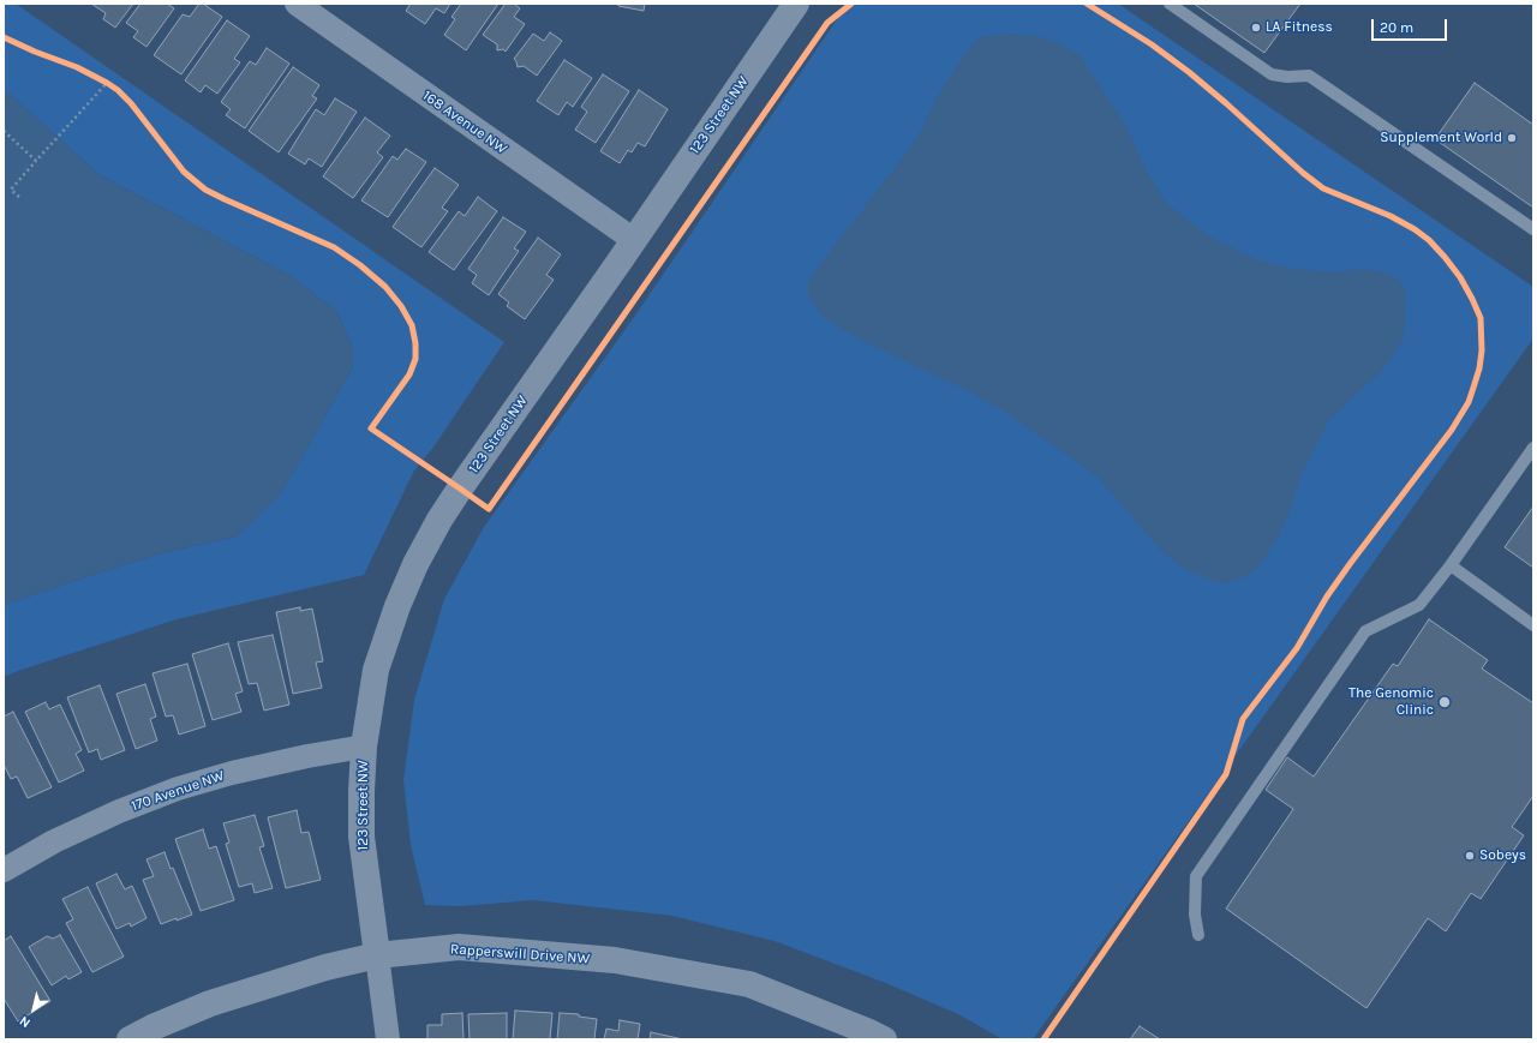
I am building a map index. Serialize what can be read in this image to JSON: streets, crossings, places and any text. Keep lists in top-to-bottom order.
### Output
{
  "streets": {
    "street": [
      "123 Street NW",
      "168 Avenue NW",
      "170 Avenue NW",
      "Rapperswill Drive NW"
    ]
  },
  "crossings": [
    ["123 Street NW", "168 Avenue NW"],
    ["123 Street NW", "170 Avenue NW"],
    ["123 Street NW", "Rapperswill Drive NW"]
  ],
  "places": [
    "LA Fitness",
    "Supplement World",
    "The Genomic Clinic",
    "Sobeys"
  ],
  "scale_bar": "20 m",
  "north": "bottom left"
}
